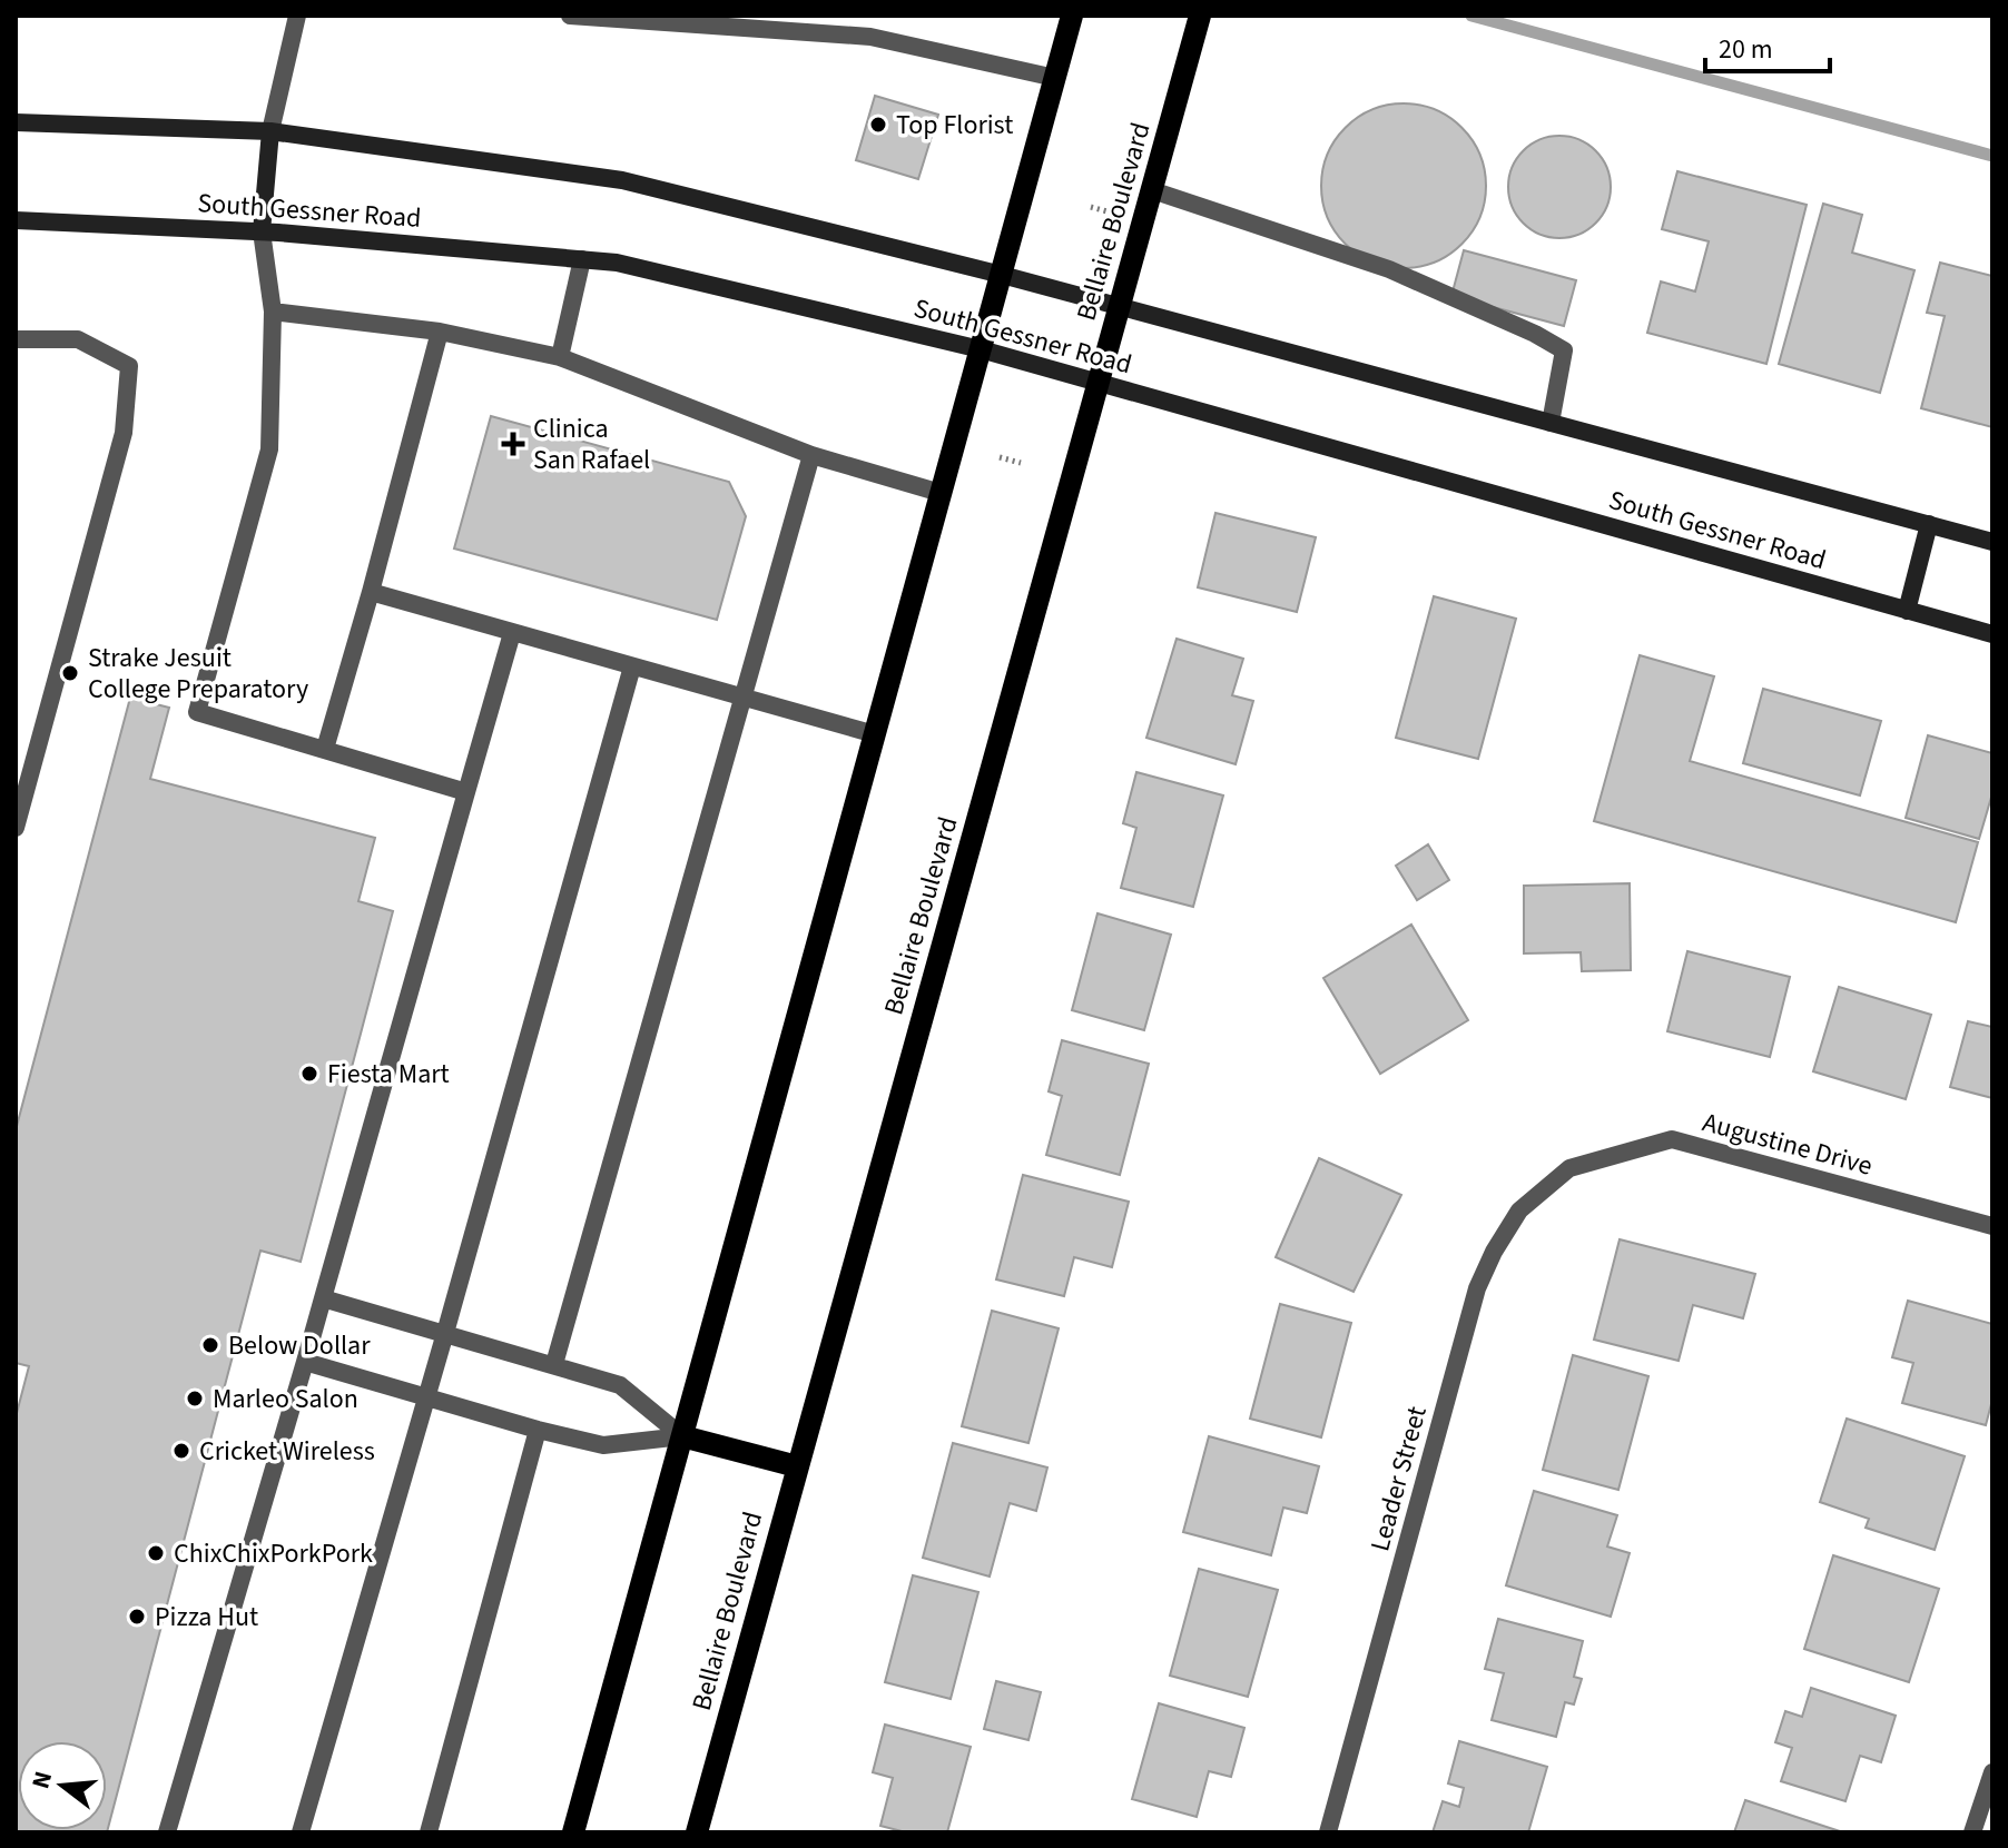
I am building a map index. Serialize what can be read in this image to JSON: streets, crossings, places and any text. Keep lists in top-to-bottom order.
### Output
{
  "streets": {
    "main road": ["South Gessner Road", "Bellaire Boulevard"],
    "street": ["Augustine Drive", "Leader Street"]
  },
  "crossings": [
    ["South Gessner Road", "Bellaire Boulevard"],
    ["Augustine Drive", "Leader Street"]
  ],
  "places": {
    "other": [
      "Top Florist",
      "Strake Jesuit College Preparatory",
      "Fiesta Mart",
      "Below Dollar",
      "Marleo Salon",
      "Cricket Wireless",
      "ChixChixPorkPork",
      "Pizza Hut"
    ],
    "health": ["Clinica San Rafael"]
  },
  "scale_bar": "20 m",
  "north": "left"
}
